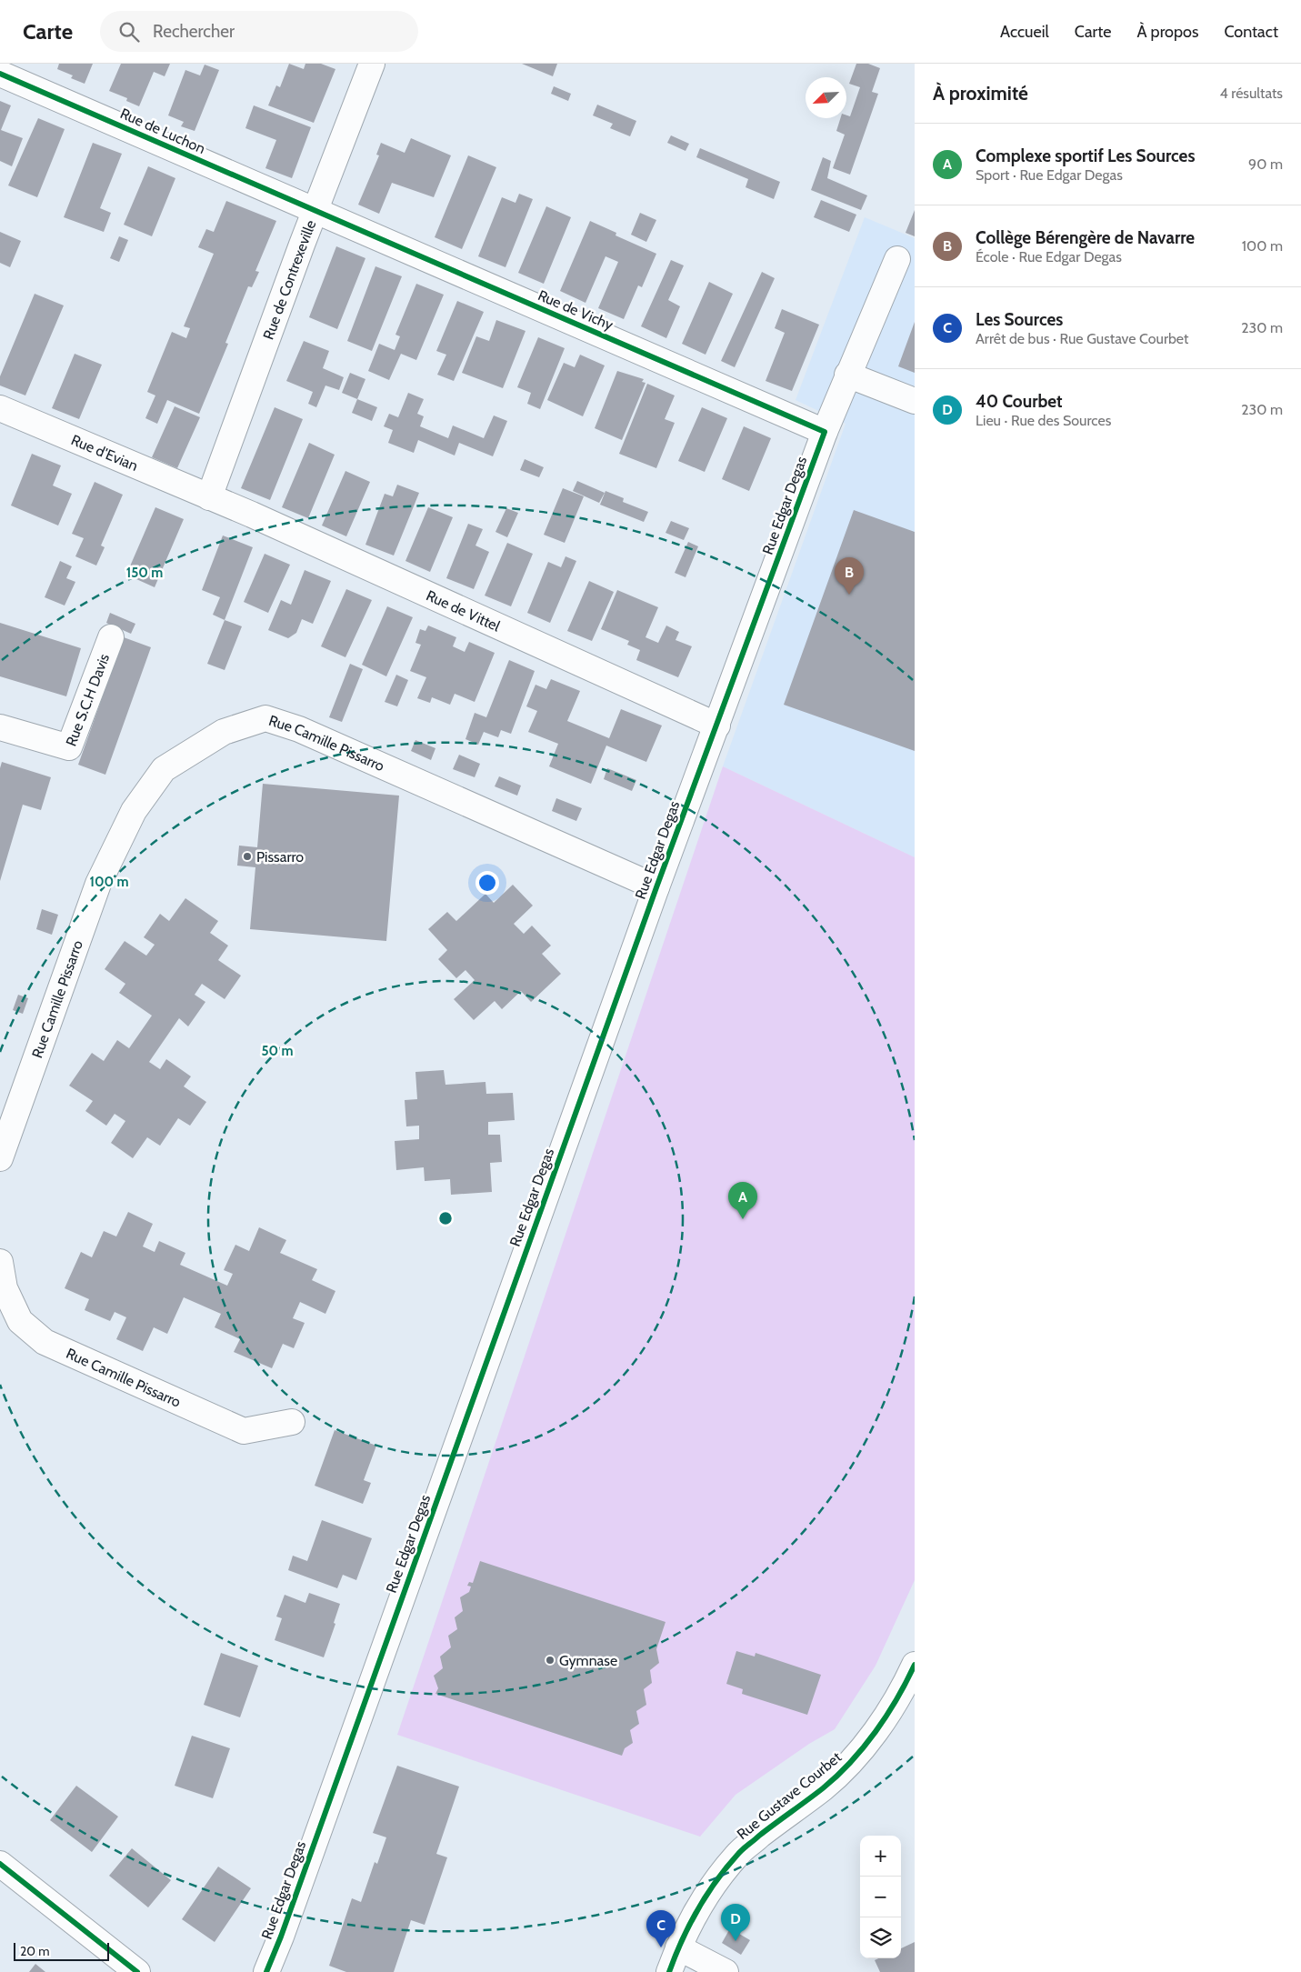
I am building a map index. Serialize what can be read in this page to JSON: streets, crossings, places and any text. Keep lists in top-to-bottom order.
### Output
{
  "streets": {
    "street": [
      "Rue de Luchon",
      "Rue de Contrexeville",
      "Rue de Vichy",
      "Rue d'Evian",
      "Rue Edgar Degas",
      "Rue de Vittel",
      "Rue S.C.H Davis",
      "Rue Camille Pissarro",
      "Rue Gustave Courbet"
    ]
  },
  "crossings": [
    ["Rue de Luchon", "Rue de Contrexeville"],
    ["Rue de Luchon", "Rue de Vichy"],
    ["Rue de Contrexeville", "Rue de Vichy"],
    ["Rue de Contrexeville", "Rue d'Evian"],
    ["Rue de Contrexeville", "Rue de Vittel"],
    ["Rue de Vichy", "Rue Edgar Degas"],
    ["Rue d'Evian", "Rue de Vittel"],
    ["Rue Edgar Degas", "Rue de Vittel"],
    ["Rue Edgar Degas", "Rue Camille Pissarro"]
  ],
  "places": ["Pissarro", "Gymnase"],
  "scale_bar": "20 m",
  "north": "bottom left",
  "page": {
    "header": "Carte",
    "search": "Rechercher",
    "nav": [
      "Accueil",
      "Carte",
      "À propos",
      "Contact"
    ],
    "heading": ["À proximité", "4 résultats"],
    "list": [
      {
        "mark": "A",
        "name": "Complexe sportif Les Sources",
        "note": "Sport · Rue Edgar Degas",
        "value": "90 m"
      },
      {
        "mark": "B",
        "name": "Collège Bérengère de Navarre",
        "note": "École · Rue Edgar Degas",
        "value": "100 m"
      },
      {
        "mark": "C",
        "name": "Les Sources",
        "note": "Arrêt de bus · Rue Gustave Courbet",
        "value": "230 m"
      },
      {
        "mark": "D",
        "name": "40 Courbet",
        "note": "Lieu · Rue des Sources",
        "value": "230 m"
      }
    ],
    "pins": [
      "B",
      "A",
      "D",
      "C"
    ],
    "map_buttons": ["+", "−"],
    "scale": "20 m"
  },
  "rings": ["150 m", "100 m", "50 m"]
}
